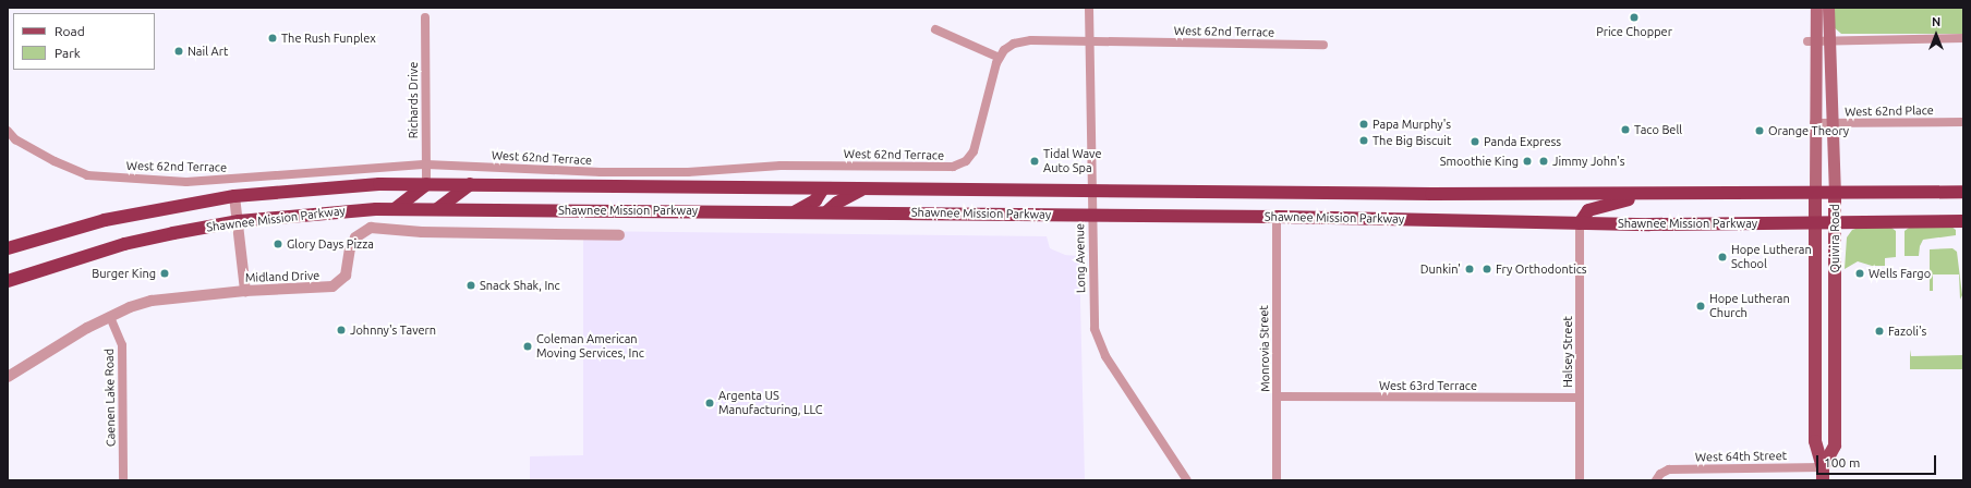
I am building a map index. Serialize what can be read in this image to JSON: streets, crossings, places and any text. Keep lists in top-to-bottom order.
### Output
{
  "streets": {
    "highway": ["Shawnee Mission Parkway"],
    "main road": ["Quivira Road"],
    "street": [
      "West 62nd Terrace",
      "Richards Drive",
      "West 62nd Place",
      "Long Avenue",
      "Midland Drive",
      "Monrovia Street",
      "Halsey Street",
      "West 63rd Terrace",
      "Caenen Lake Road",
      "West 64th Street"
    ]
  },
  "crossings": [
    ["West 62nd Terrace", "Richards Drive"],
    ["West 62nd Terrace", "Long Avenue"],
    ["Richards Drive", "Shawnee Mission Parkway"],
    ["West 62nd Place", "Quivira Road"],
    ["Shawnee Mission Parkway", "Quivira Road"],
    ["Shawnee Mission Parkway", "Long Avenue"],
    ["Shawnee Mission Parkway", "Monrovia Street"],
    ["Shawnee Mission Parkway", "Halsey Street"],
    ["Quivira Road", "West 64th Street"],
    ["Midland Drive", "Caenen Lake Road"],
    ["Monrovia Street", "West 63rd Terrace"],
    ["Halsey Street", "West 63rd Terrace"]
  ],
  "places": [
    "Price Chopper",
    "The Rush Funplex",
    "Nail Art",
    "Papa Murphy's",
    "Taco Bell",
    "Orange Theory",
    "The Big Biscuit",
    "Panda Express",
    "Tidal Wave Auto Spa",
    "Smoothie King",
    "Jimmy John's",
    "Glory Days Pizza",
    "Hope Lutheran School",
    "Dunkin'",
    "Fry Orthodontics",
    "Burger King",
    "Wells Fargo",
    "Snack Shak, Inc",
    "Hope Lutheran Church",
    "Johnny's Tavern",
    "Fazoli's",
    "Coleman American Moving Services, Inc",
    "Argenta US Manufacturing, LLC"
  ],
  "legend": ["Road", "Park"],
  "scale_bar": "100 m",
  "north": "top"
}
